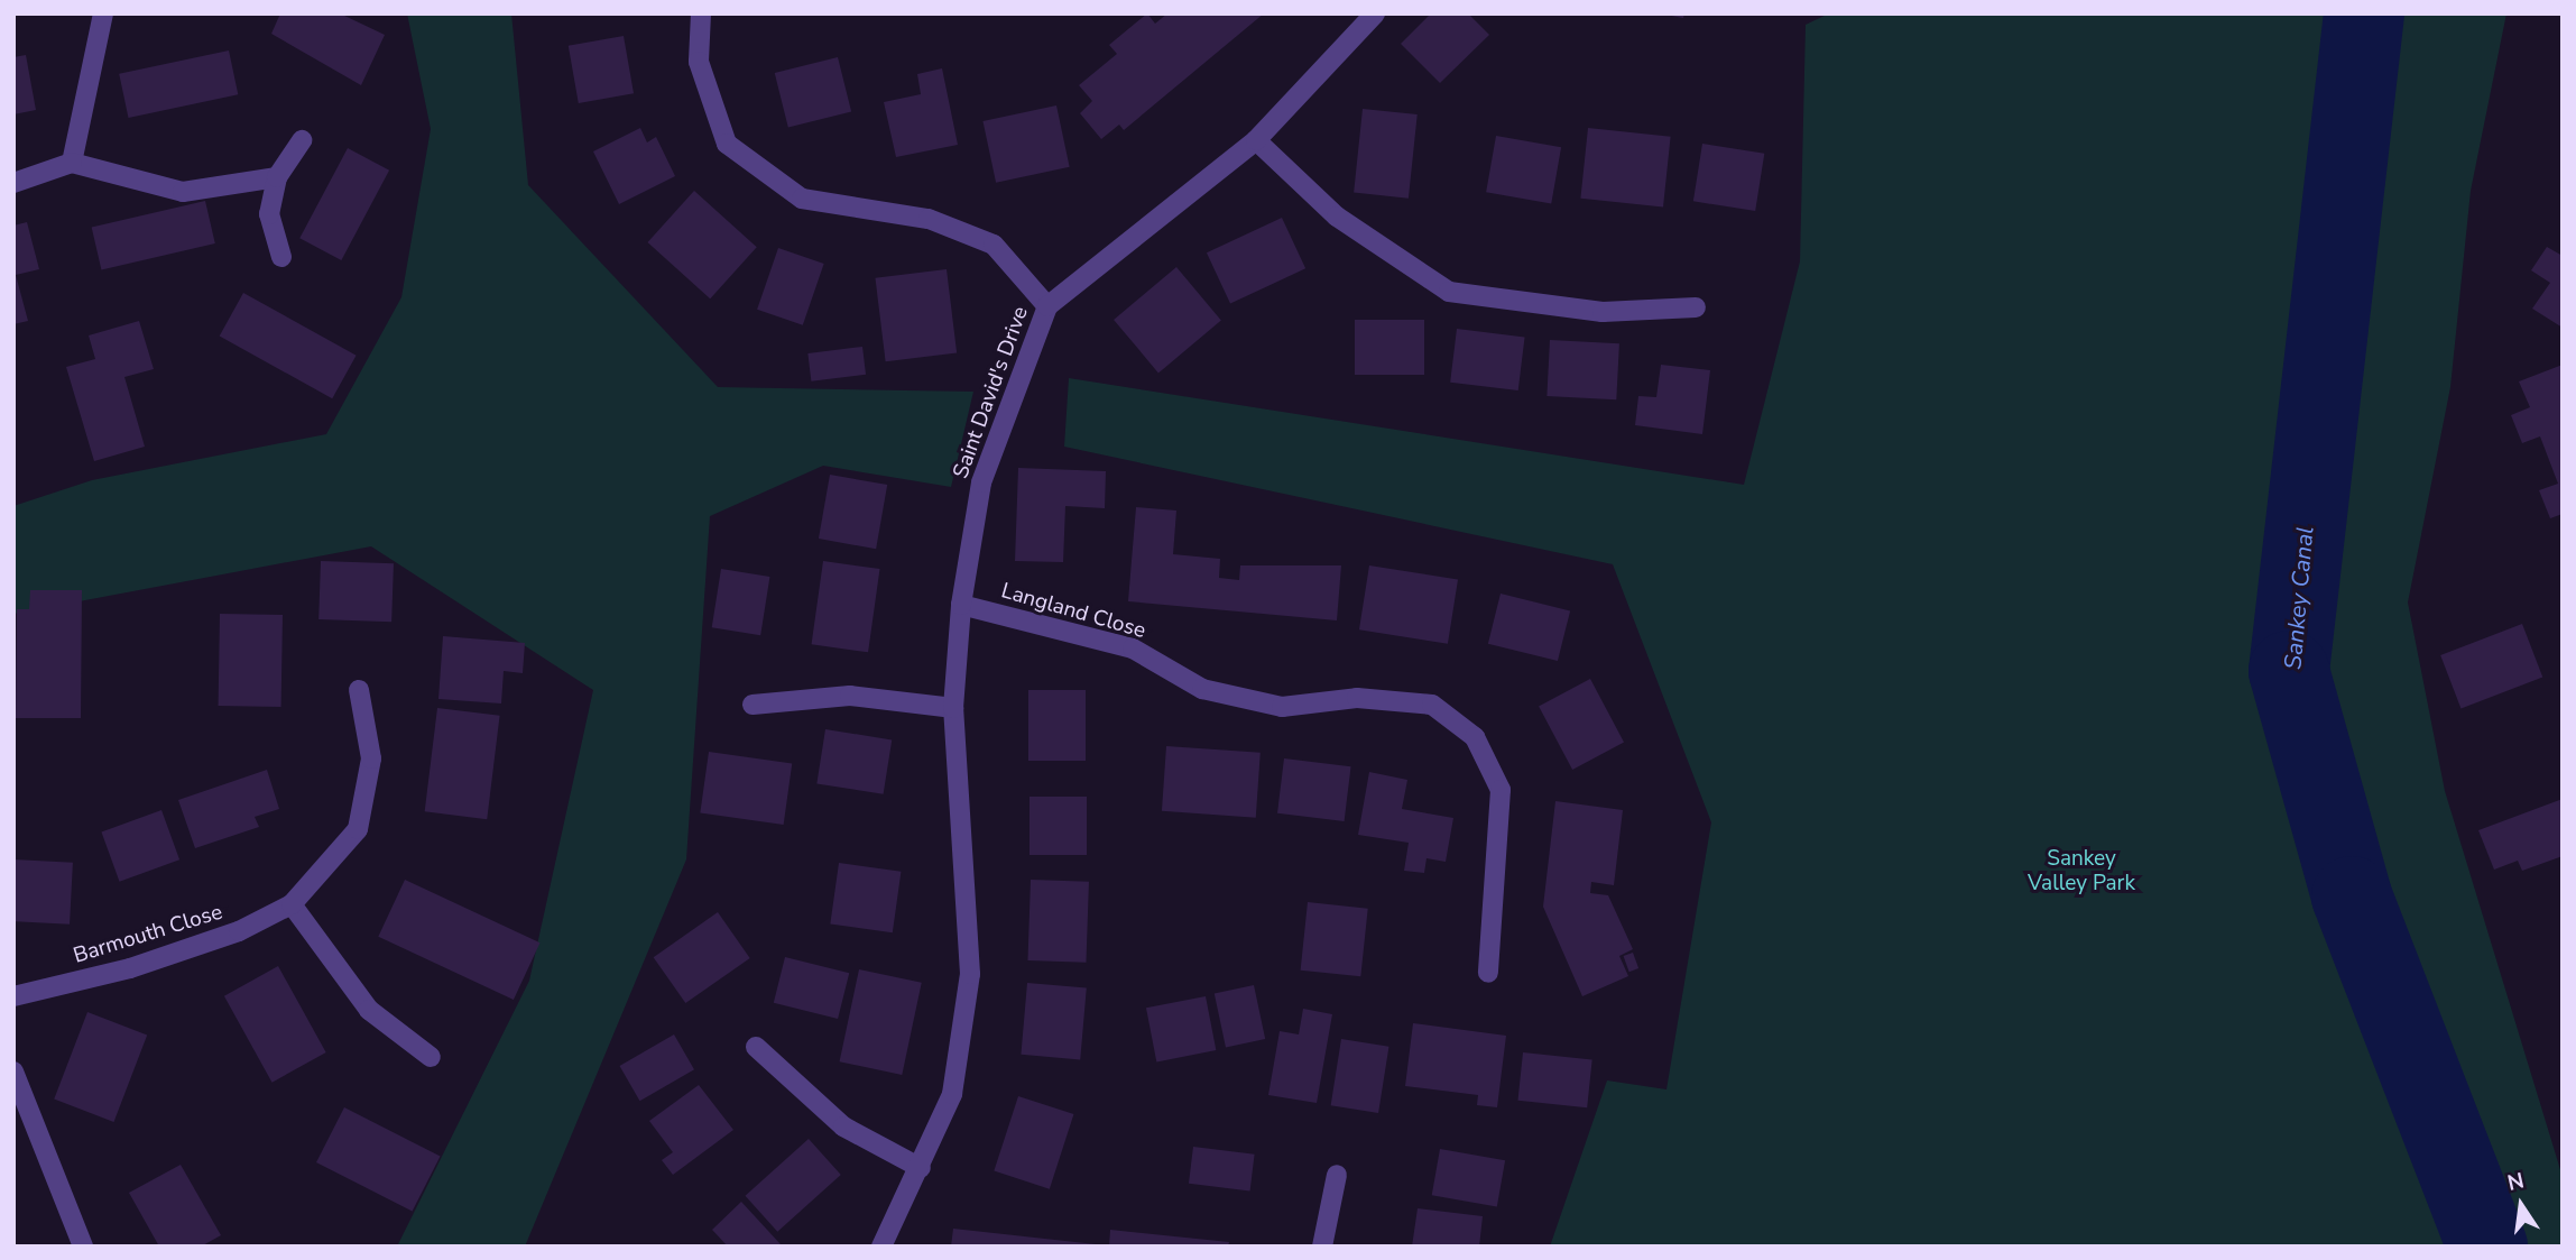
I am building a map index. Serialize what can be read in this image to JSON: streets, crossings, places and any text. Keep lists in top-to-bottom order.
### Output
{
  "streets": {
    "street": ["Saint David's Drive", "Langland Close", "Barmouth Close"]
  },
  "crossings": [
    ["Saint David's Drive", "Langland Close"]
  ],
  "water": ["Sankey Canal"],
  "parks": ["Sankey Valley Park"],
  "north": "top"
}
